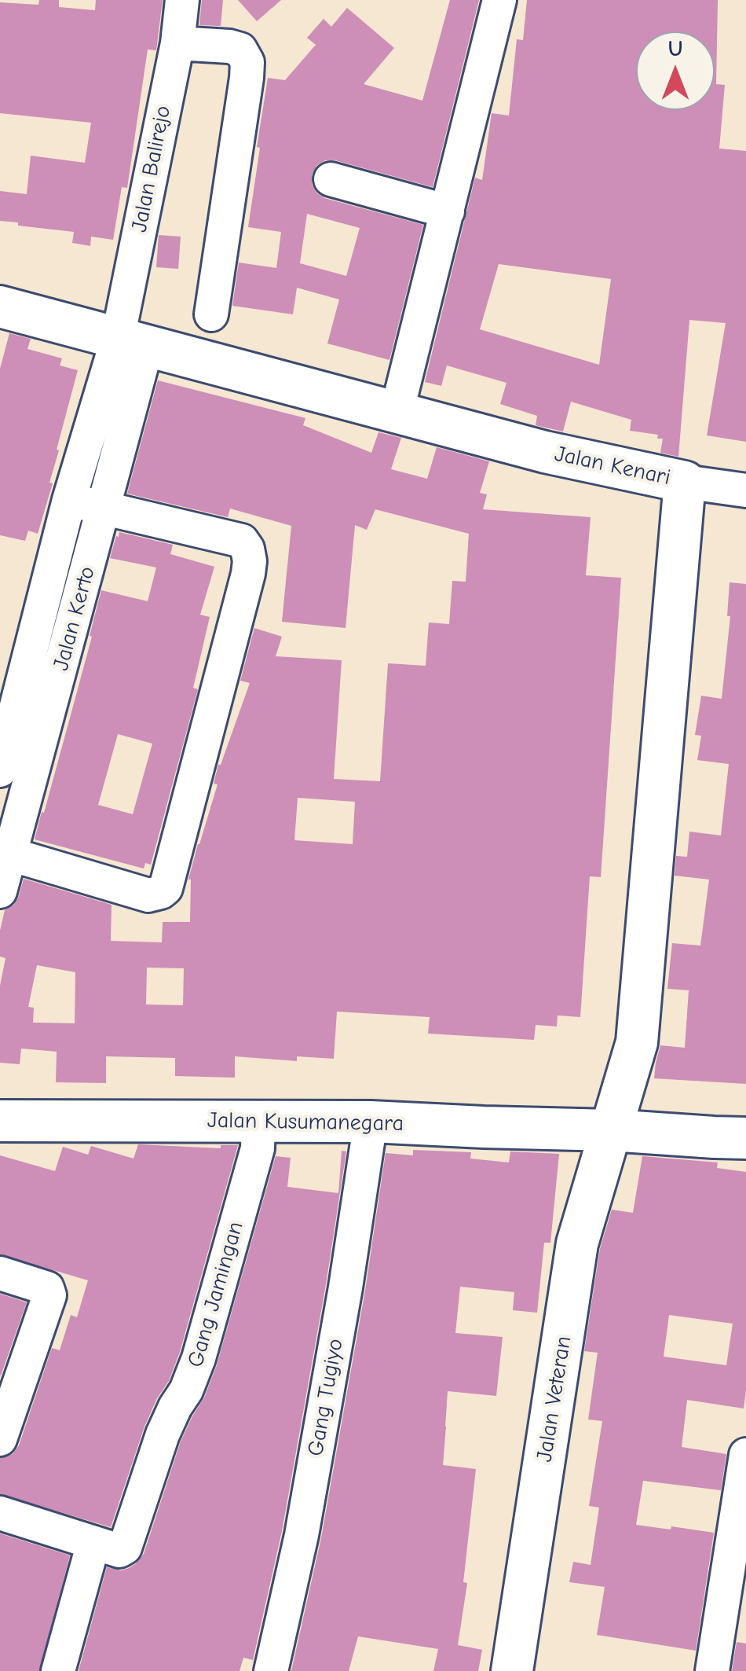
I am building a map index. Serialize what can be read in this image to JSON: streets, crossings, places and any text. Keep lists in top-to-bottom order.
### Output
{
  "streets": {
    "main road": ["Jalan Kenari", "Jalan Kusumanegara", "Jalan Veteran"],
    "street": [
      "Jalan Balirejo",
      "Jalan Kerto",
      "Gang Jamingan",
      "Gang Tugiyo"
    ]
  },
  "crossings": [
    ["Jalan Balirejo", "Jalan Kenari"],
    ["Jalan Balirejo", "Jalan Kerto"],
    ["Jalan Kenari", "Jalan Kerto"],
    ["Jalan Kenari", "Jalan Kusumanegara"],
    ["Jalan Kenari", "Jalan Veteran"],
    ["Jalan Kusumanegara", "Gang Jamingan"],
    ["Jalan Kusumanegara", "Gang Tugiyo"],
    ["Jalan Kusumanegara", "Jalan Veteran"]
  ],
  "north": "top"
}
